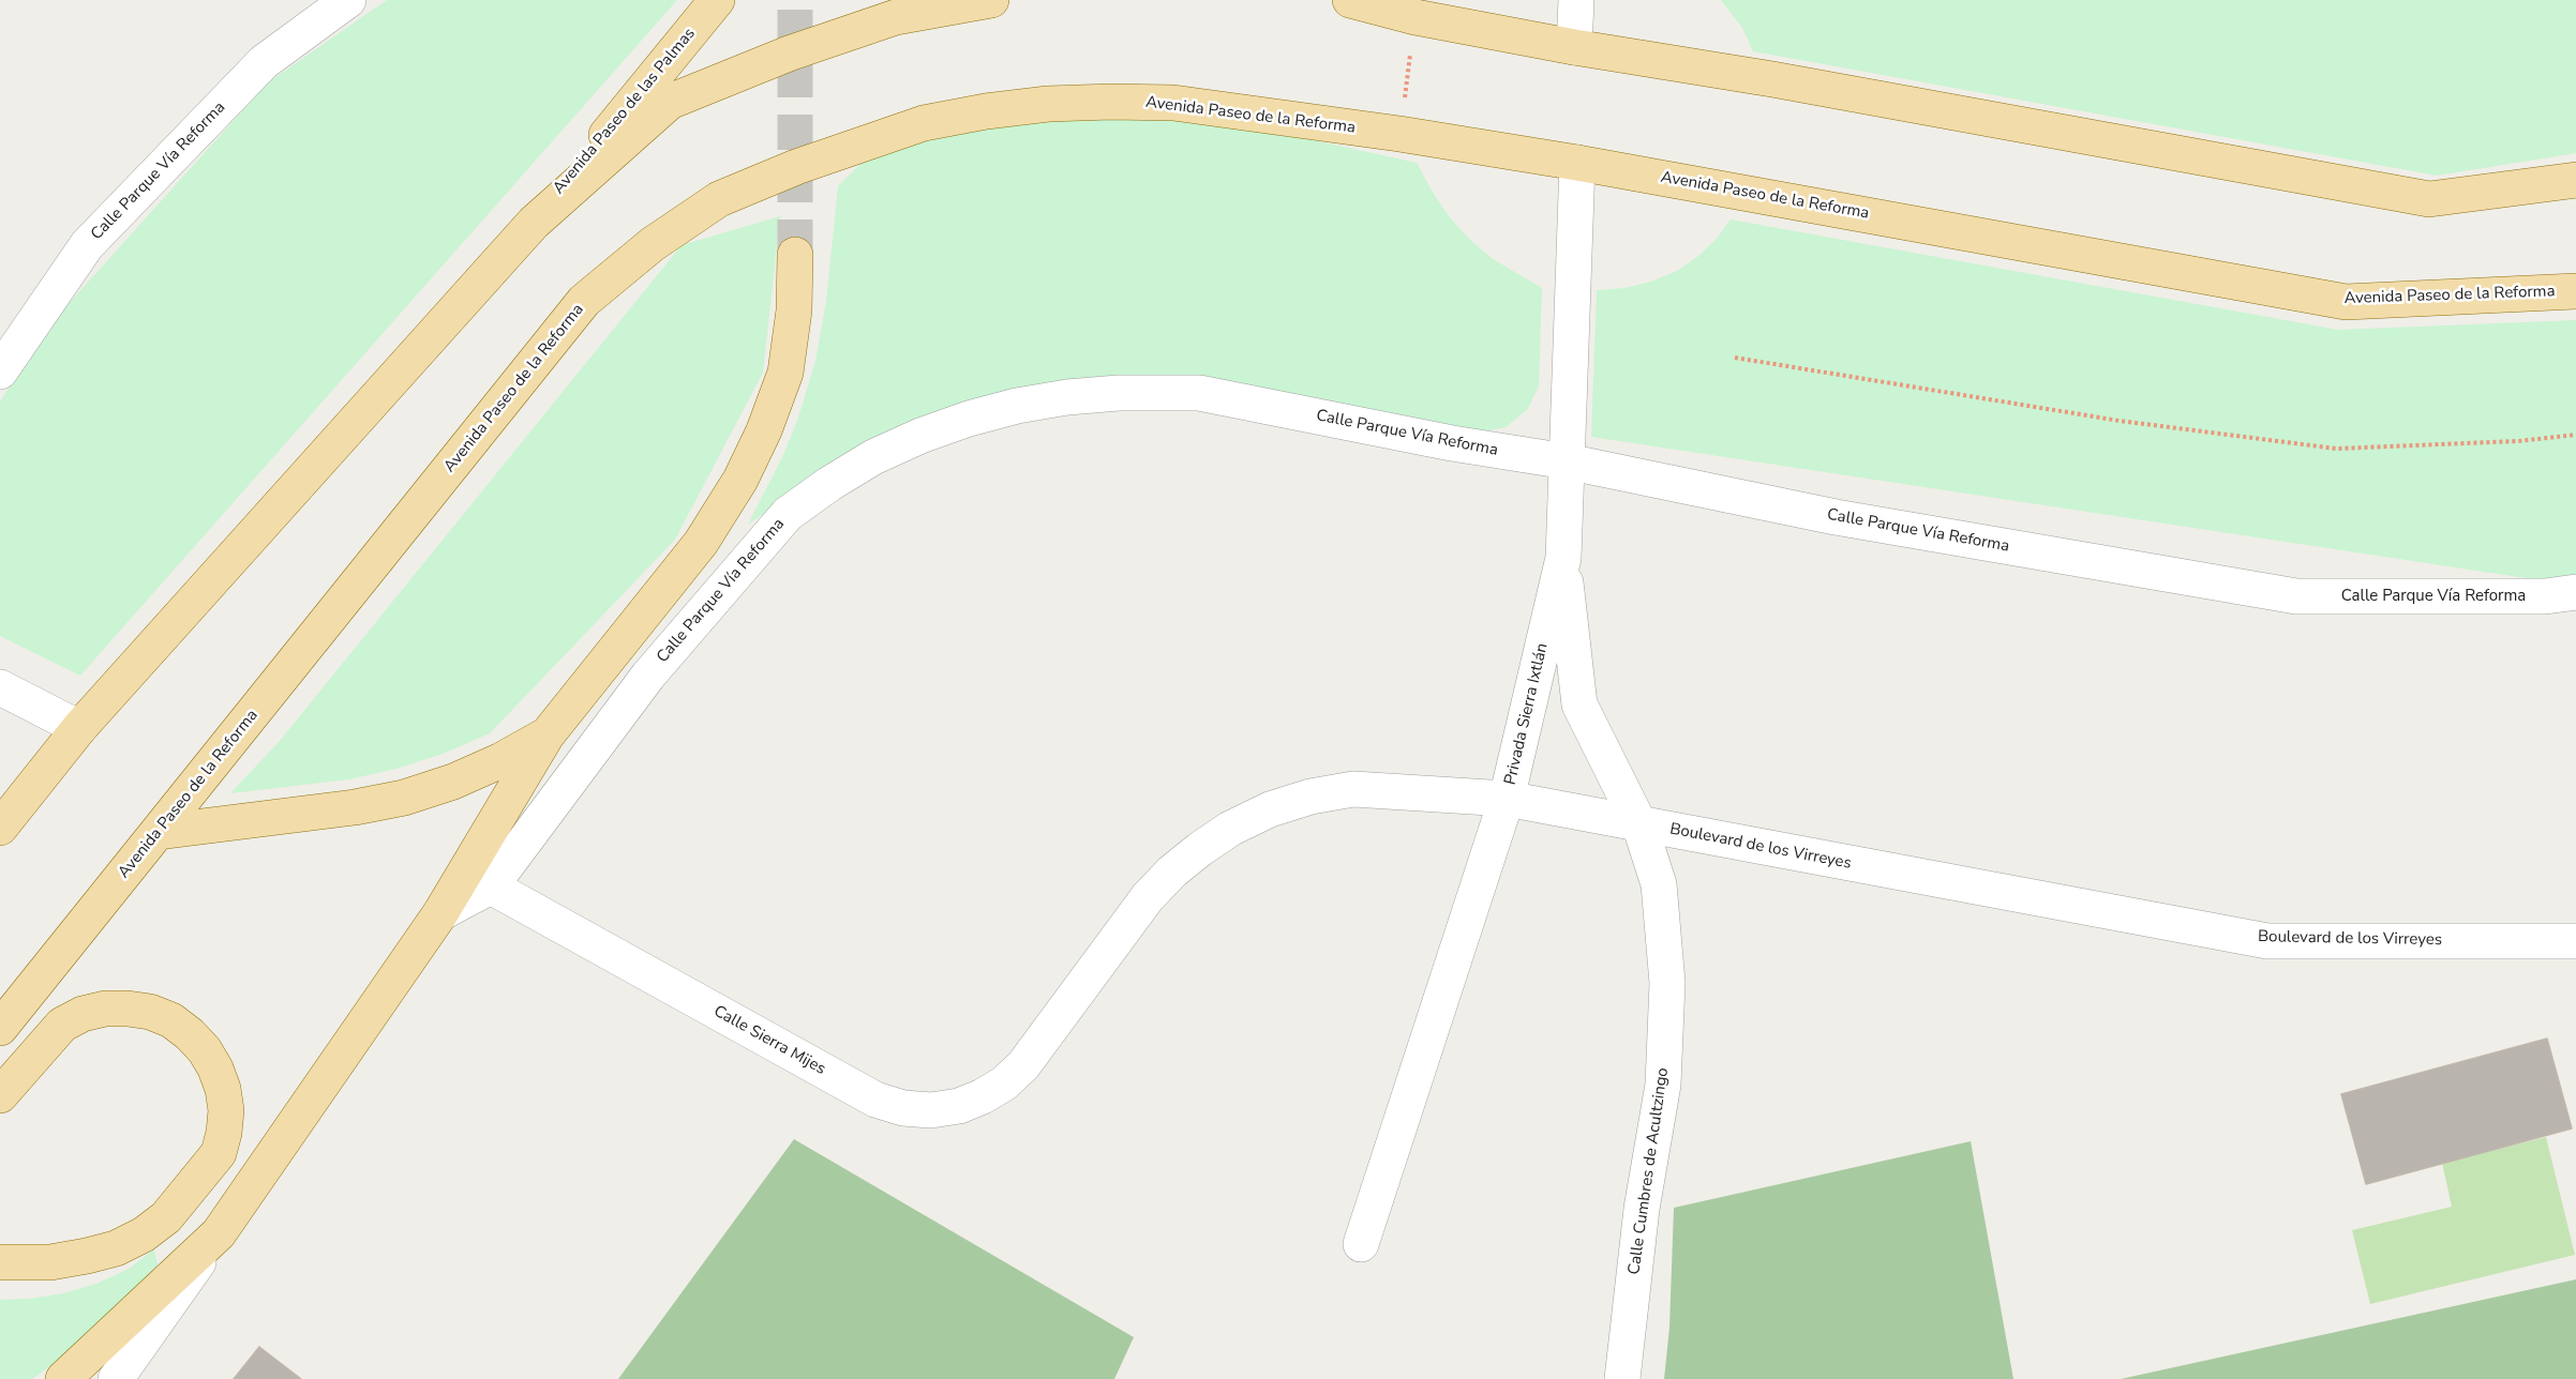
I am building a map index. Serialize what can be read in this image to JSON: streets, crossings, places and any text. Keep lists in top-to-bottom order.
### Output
{
  "streets": {
    "main road": ["Avenida Paseo de las Palmas", "Avenida Paseo de la Reforma"],
    "street": [
      "Calle Parque Vía Reforma",
      "Privada Sierra Ixtlán",
      "Boulevard de los Virreyes",
      "Calle Sierra Mijes",
      "Calle Cumbres de Acultzingo"
    ]
  },
  "crossings": [
    ["Avenida Paseo de la Reforma", "Privada Sierra Ixtlán"],
    ["Calle Parque Vía Reforma", "Privada Sierra Ixtlán"],
    ["Calle Parque Vía Reforma", "Calle Sierra Mijes"],
    ["Privada Sierra Ixtlán", "Boulevard de los Virreyes"],
    ["Privada Sierra Ixtlán", "Calle Cumbres de Acultzingo"],
    ["Boulevard de los Virreyes", "Calle Sierra Mijes"],
    ["Boulevard de los Virreyes", "Calle Cumbres de Acultzingo"]
  ]
}
